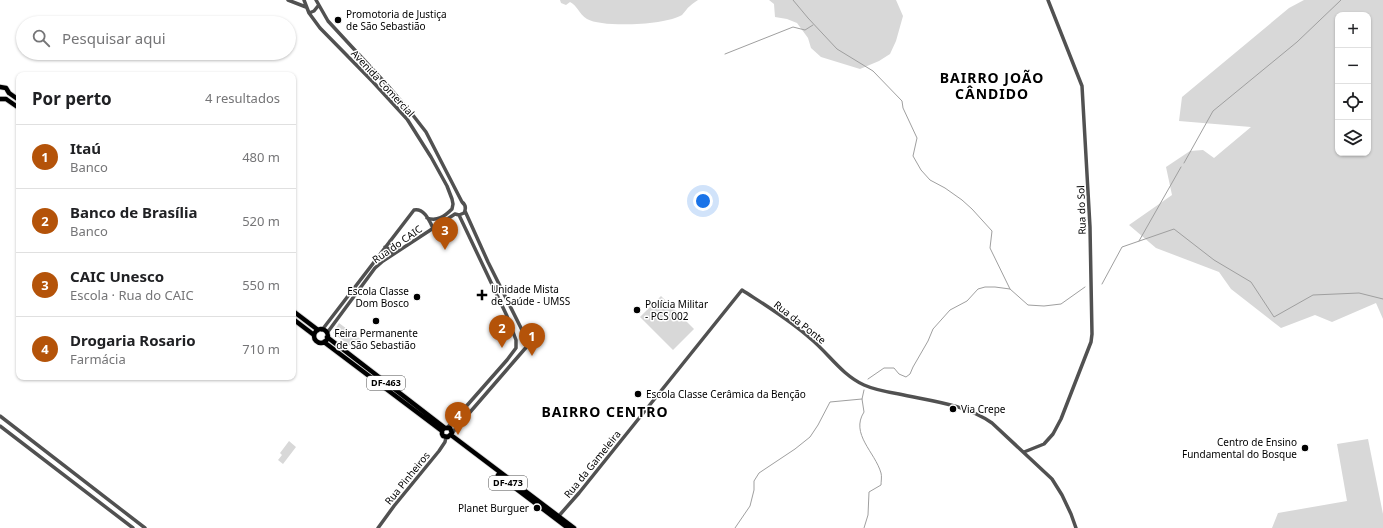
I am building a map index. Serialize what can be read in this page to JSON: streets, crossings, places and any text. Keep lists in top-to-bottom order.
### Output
{
  "streets": {
    "main road": ["DF-463", "DF-473"],
    "street": [
      "Avenida Comercial",
      "Rua do Sol",
      "Rua do CAIC",
      "Rua da Ponte",
      "Rua da Gameleira",
      "Rua Pinheiros"
    ]
  },
  "crossings": [
    ["Avenida Comercial", "Rua do CAIC"],
    ["Rua do Sol", "Rua da Ponte"],
    ["Rua do CAIC", "DF-463"],
    ["Rua da Ponte", "Rua da Gameleira"],
    ["DF-463", "DF-473"],
    ["Rua da Gameleira", "DF-473"],
    ["Rua Pinheiros", "DF-473"]
  ],
  "districts": ["BAIRRO JOÃO CÂNDIDO", "BAIRRO CENTRO"],
  "places": {
    "other": [
      "Promotoria de Justiça de São Sebastião",
      "Escola Classe Dom Bosco",
      "Polícia Militar - PCS 002",
      "Feira Permanente de São Sebastião",
      "Escola Classe Cerâmica da Benção",
      "Via Crepe",
      "Centro de Ensino Fundamental do Bosque",
      "Planet Burguer"
    ],
    "health": ["Unidade Mista de Saúde - UMSS"]
  },
  "page": {
    "map_buttons": ["+", "−"],
    "search": "Pesquisar aqui",
    "heading": ["Por perto", "4 resultados"],
    "list": [
      {
        "mark": "1",
        "name": "Itaú",
        "note": "Banco",
        "value": "480 m"
      },
      {
        "mark": "2",
        "name": "Banco de Brasília",
        "note": "Banco",
        "value": "520 m"
      },
      {
        "mark": "3",
        "name": "CAIC Unesco",
        "note": "Escola · Rua do CAIC",
        "value": "550 m"
      },
      {
        "mark": "4",
        "name": "Drogaria Rosario",
        "note": "Farmácia",
        "value": "710 m"
      }
    ],
    "pins": [
      "3",
      "2",
      "1",
      "4"
    ]
  }
}
